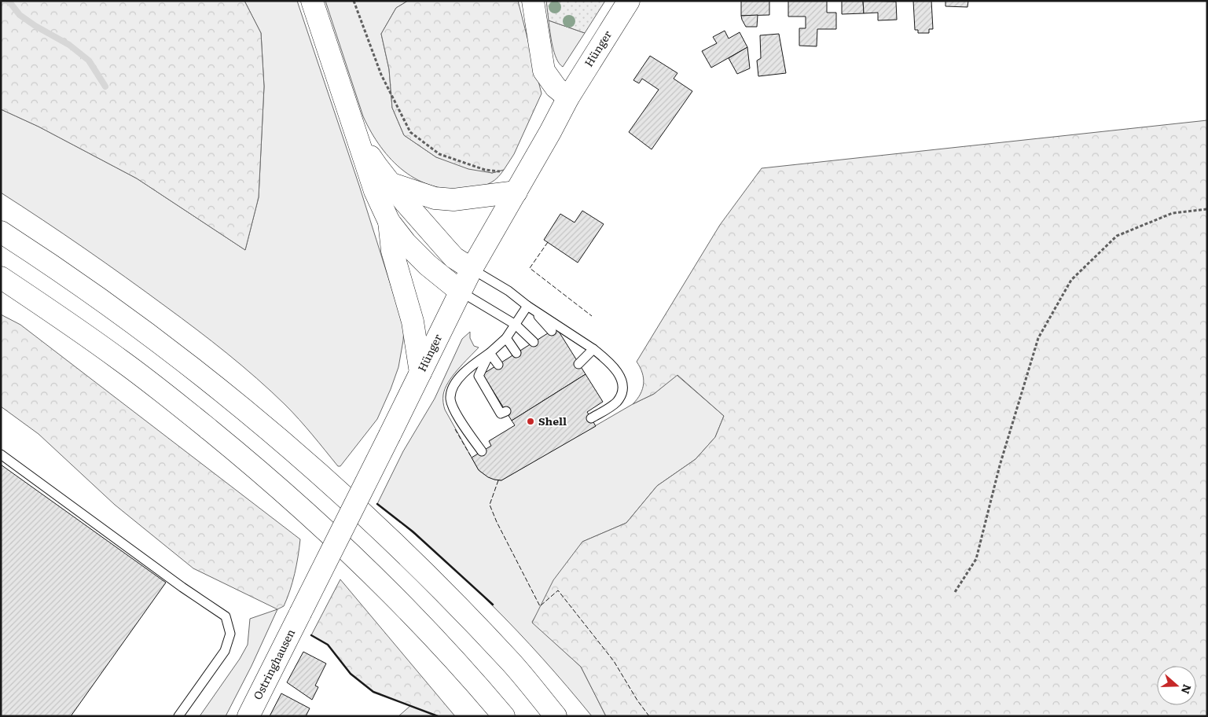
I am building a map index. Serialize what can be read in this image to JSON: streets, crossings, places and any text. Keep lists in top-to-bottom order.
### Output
{
  "streets": {
    "main road": ["Hünger", "Ostringhausen"]
  },
  "crossings": [
    ["Hünger", "Ostringhausen"]
  ],
  "places": ["Shell"],
  "north": "right"
}
